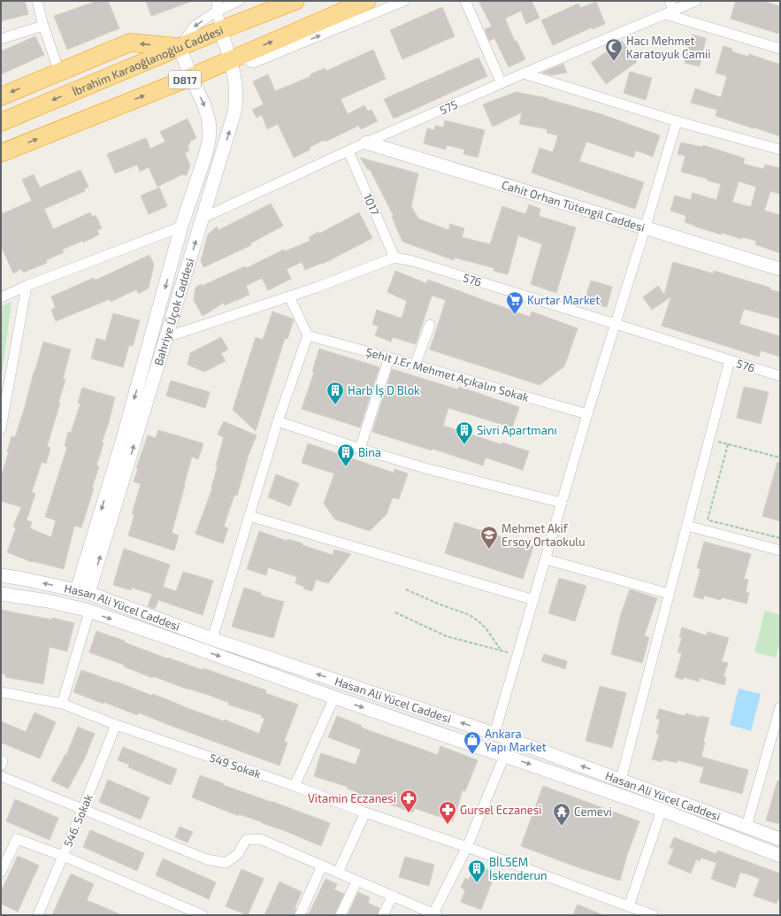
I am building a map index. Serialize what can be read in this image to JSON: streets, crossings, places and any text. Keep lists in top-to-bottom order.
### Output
{
  "streets": {
    "highway": ["İbrahim Karaoğlanoğlu Caddesi", "D817"],
    "street": [
      "575",
      "1017",
      "Cahit Orhan Tütengil Caddesi",
      "576",
      "Bahriye Üçok Caddesi",
      "Şehit J.Er Mehmet Açıkalın Sokak",
      "Hasan Ali Yücel Caddesi",
      "549 Sokak",
      "546. Sokak"
    ]
  },
  "crossings": [
    ["İbrahim Karaoğlanoğlu Caddesi", "Bahriye Üçok Caddesi"],
    ["D817", "Bahriye Üçok Caddesi"],
    ["575", "1017"],
    ["575", "Cahit Orhan Tütengil Caddesi"],
    ["575", "Bahriye Üçok Caddesi"],
    ["1017", "576"],
    ["Bahriye Üçok Caddesi", "Hasan Ali Yücel Caddesi"],
    ["549 Sokak", "546. Sokak"]
  ],
  "places": {
    "mosque": ["Hacı Mehmet Karatoyuk Camii"],
    "supermarket": ["Kurtar Market"],
    "building": [
      "Harb İş D Blok",
      "Sivri Apartmanı",
      "Bina",
      "BİLSEM İskenderun"
    ],
    "school or university": ["Mehmet Akif Ersoy Ortaokulu"],
    "shop": ["Ankara Yapı Market"],
    "pharmacy": ["Vitamin Eczanesi", "Gursel Eczanesi"],
    "temple": ["Cemevi"]
  }
}
